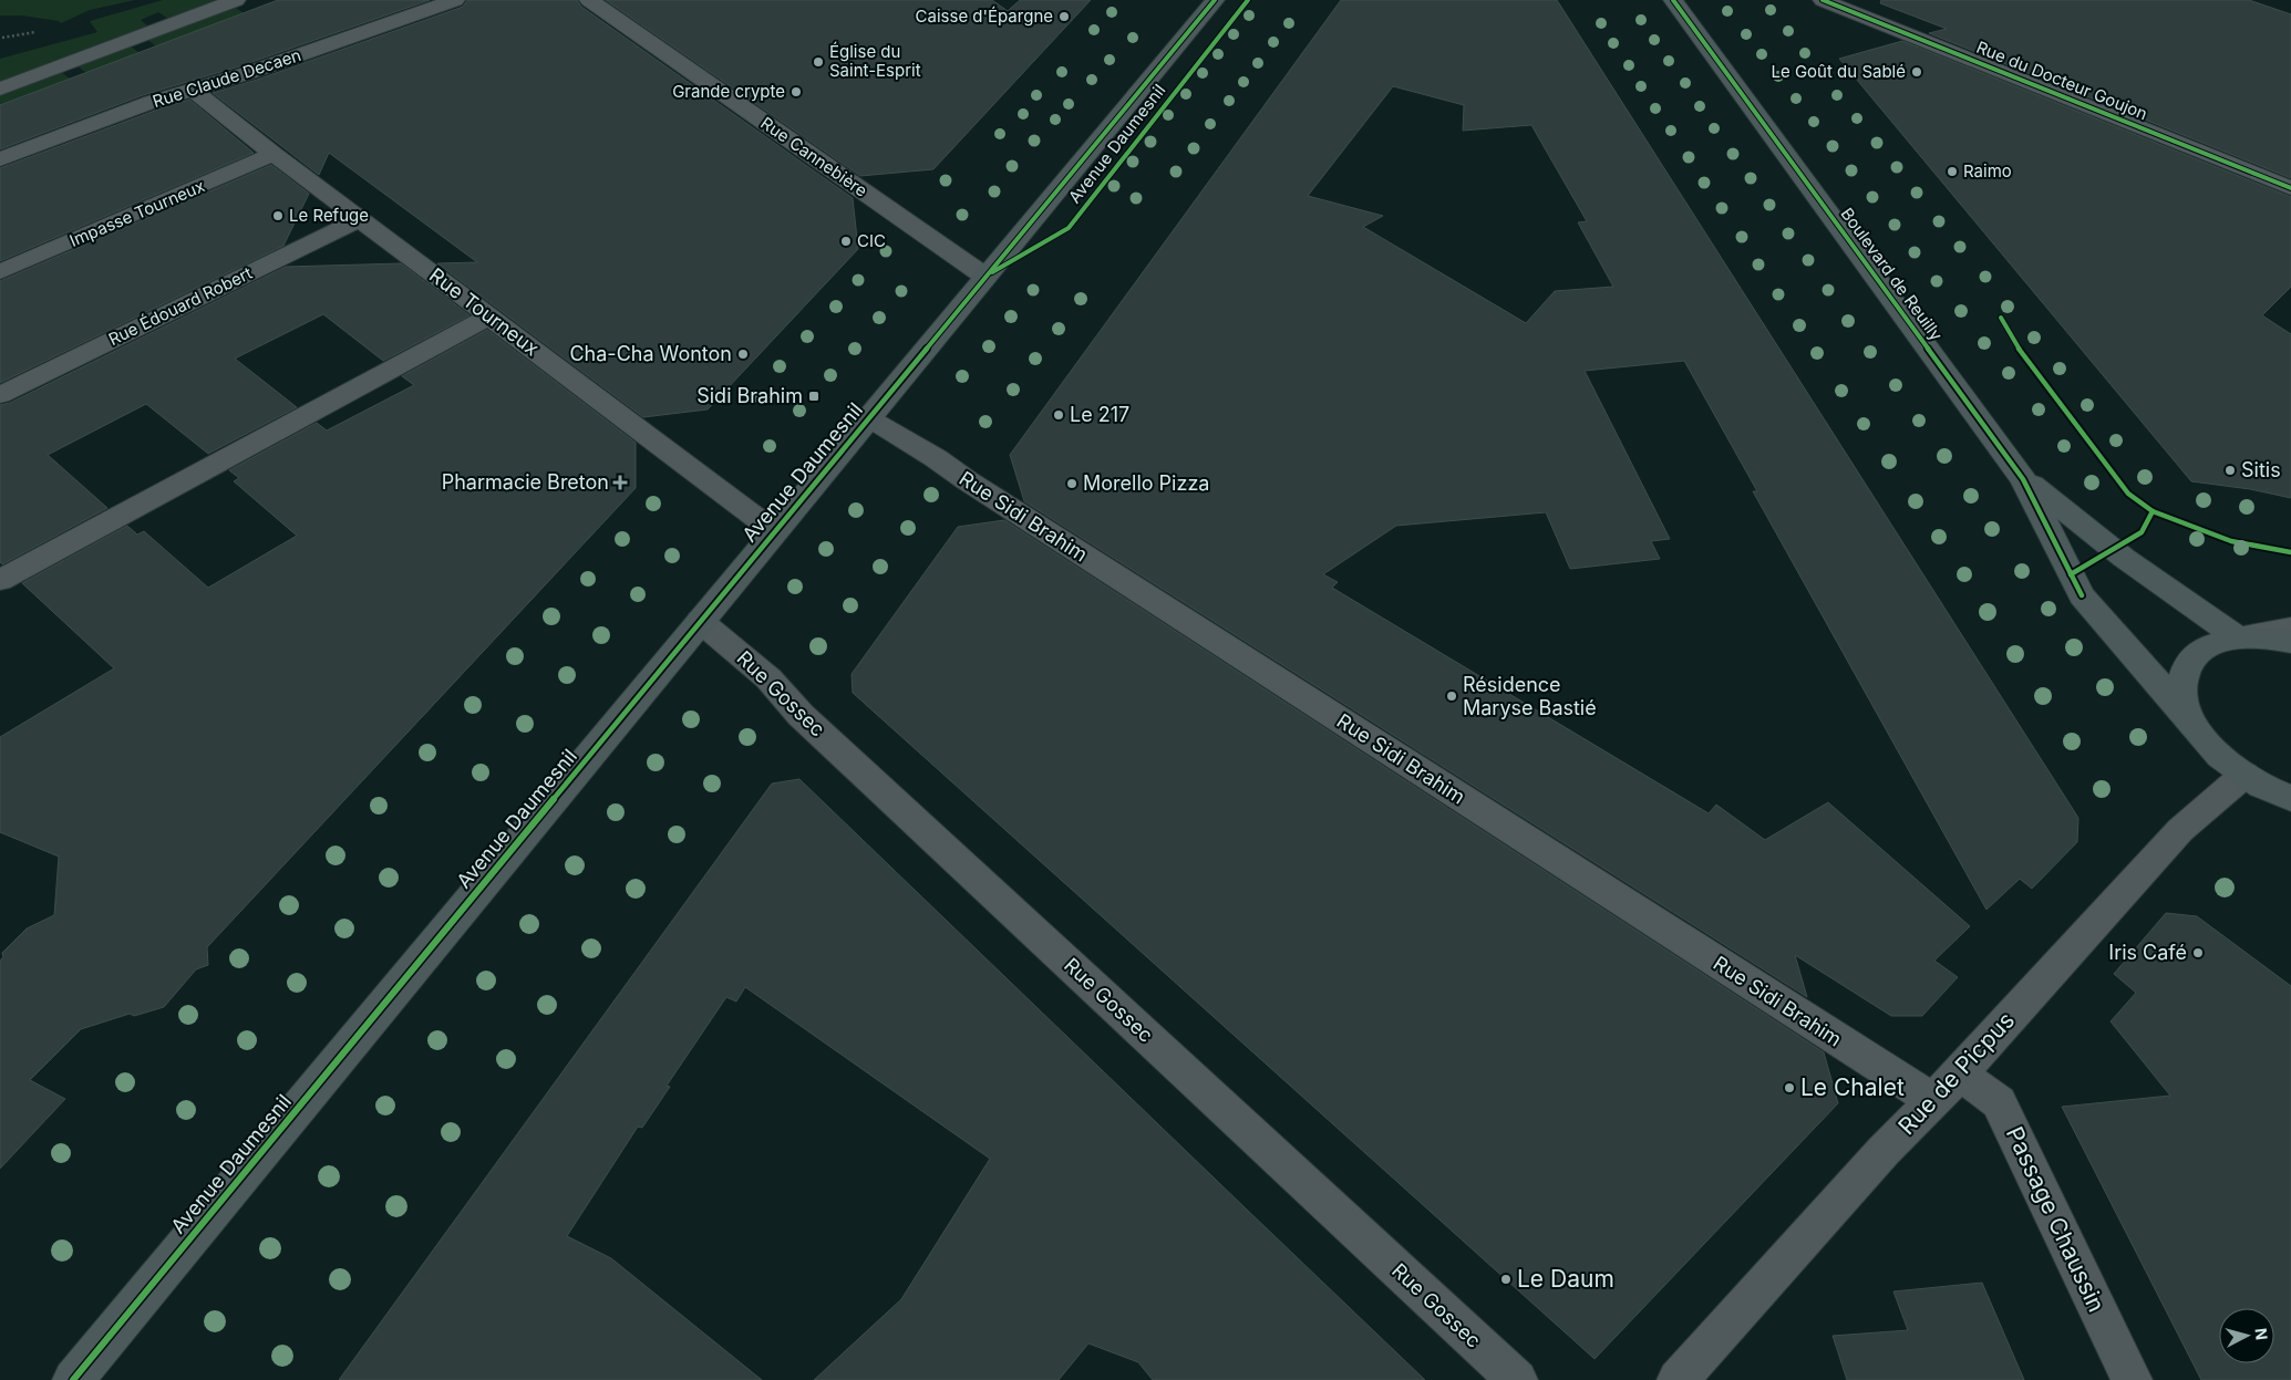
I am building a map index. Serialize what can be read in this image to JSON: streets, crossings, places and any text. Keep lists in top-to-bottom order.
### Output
{
  "streets": {
    "main road": ["Avenue Daumesnil", "Boulevard de Reuilly"],
    "street": [
      "Rue Claude Decaen",
      "Rue du Docteur Goujon",
      "Rue Cannebière",
      "Impasse Tourneux",
      "Rue Édouard Robert",
      "Rue Tourneux",
      "Rue Sidi Brahim",
      "Rue Gossec",
      "Rue de Picpus",
      "Passage Chaussin"
    ]
  },
  "crossings": [
    ["Rue Claude Decaen", "Rue Tourneux"],
    ["Avenue Daumesnil", "Rue Cannebière"],
    ["Avenue Daumesnil", "Rue Tourneux"],
    ["Avenue Daumesnil", "Rue Sidi Brahim"],
    ["Avenue Daumesnil", "Rue Gossec"],
    ["Impasse Tourneux", "Rue Tourneux"],
    ["Rue Édouard Robert", "Rue Tourneux"],
    ["Rue Sidi Brahim", "Rue de Picpus"],
    ["Rue de Picpus", "Passage Chaussin"]
  ],
  "places": {
    "other": [
      "Caisse d'Épargne",
      "Église du Saint-Esprit",
      "Le Goût du Sablé",
      "Grande crypte",
      "Raimo",
      "Le Refuge",
      "CIC",
      "Cha-Cha Wonton",
      "Le 217",
      "Sitis",
      "Morello Pizza",
      "Résidence Maryse Bastié",
      "Iris Café",
      "Le Chalet",
      "Le Daum"
    ],
    "transit": ["Sidi Brahim"],
    "health": ["Pharmacie Breton"]
  },
  "north": "right"
}
